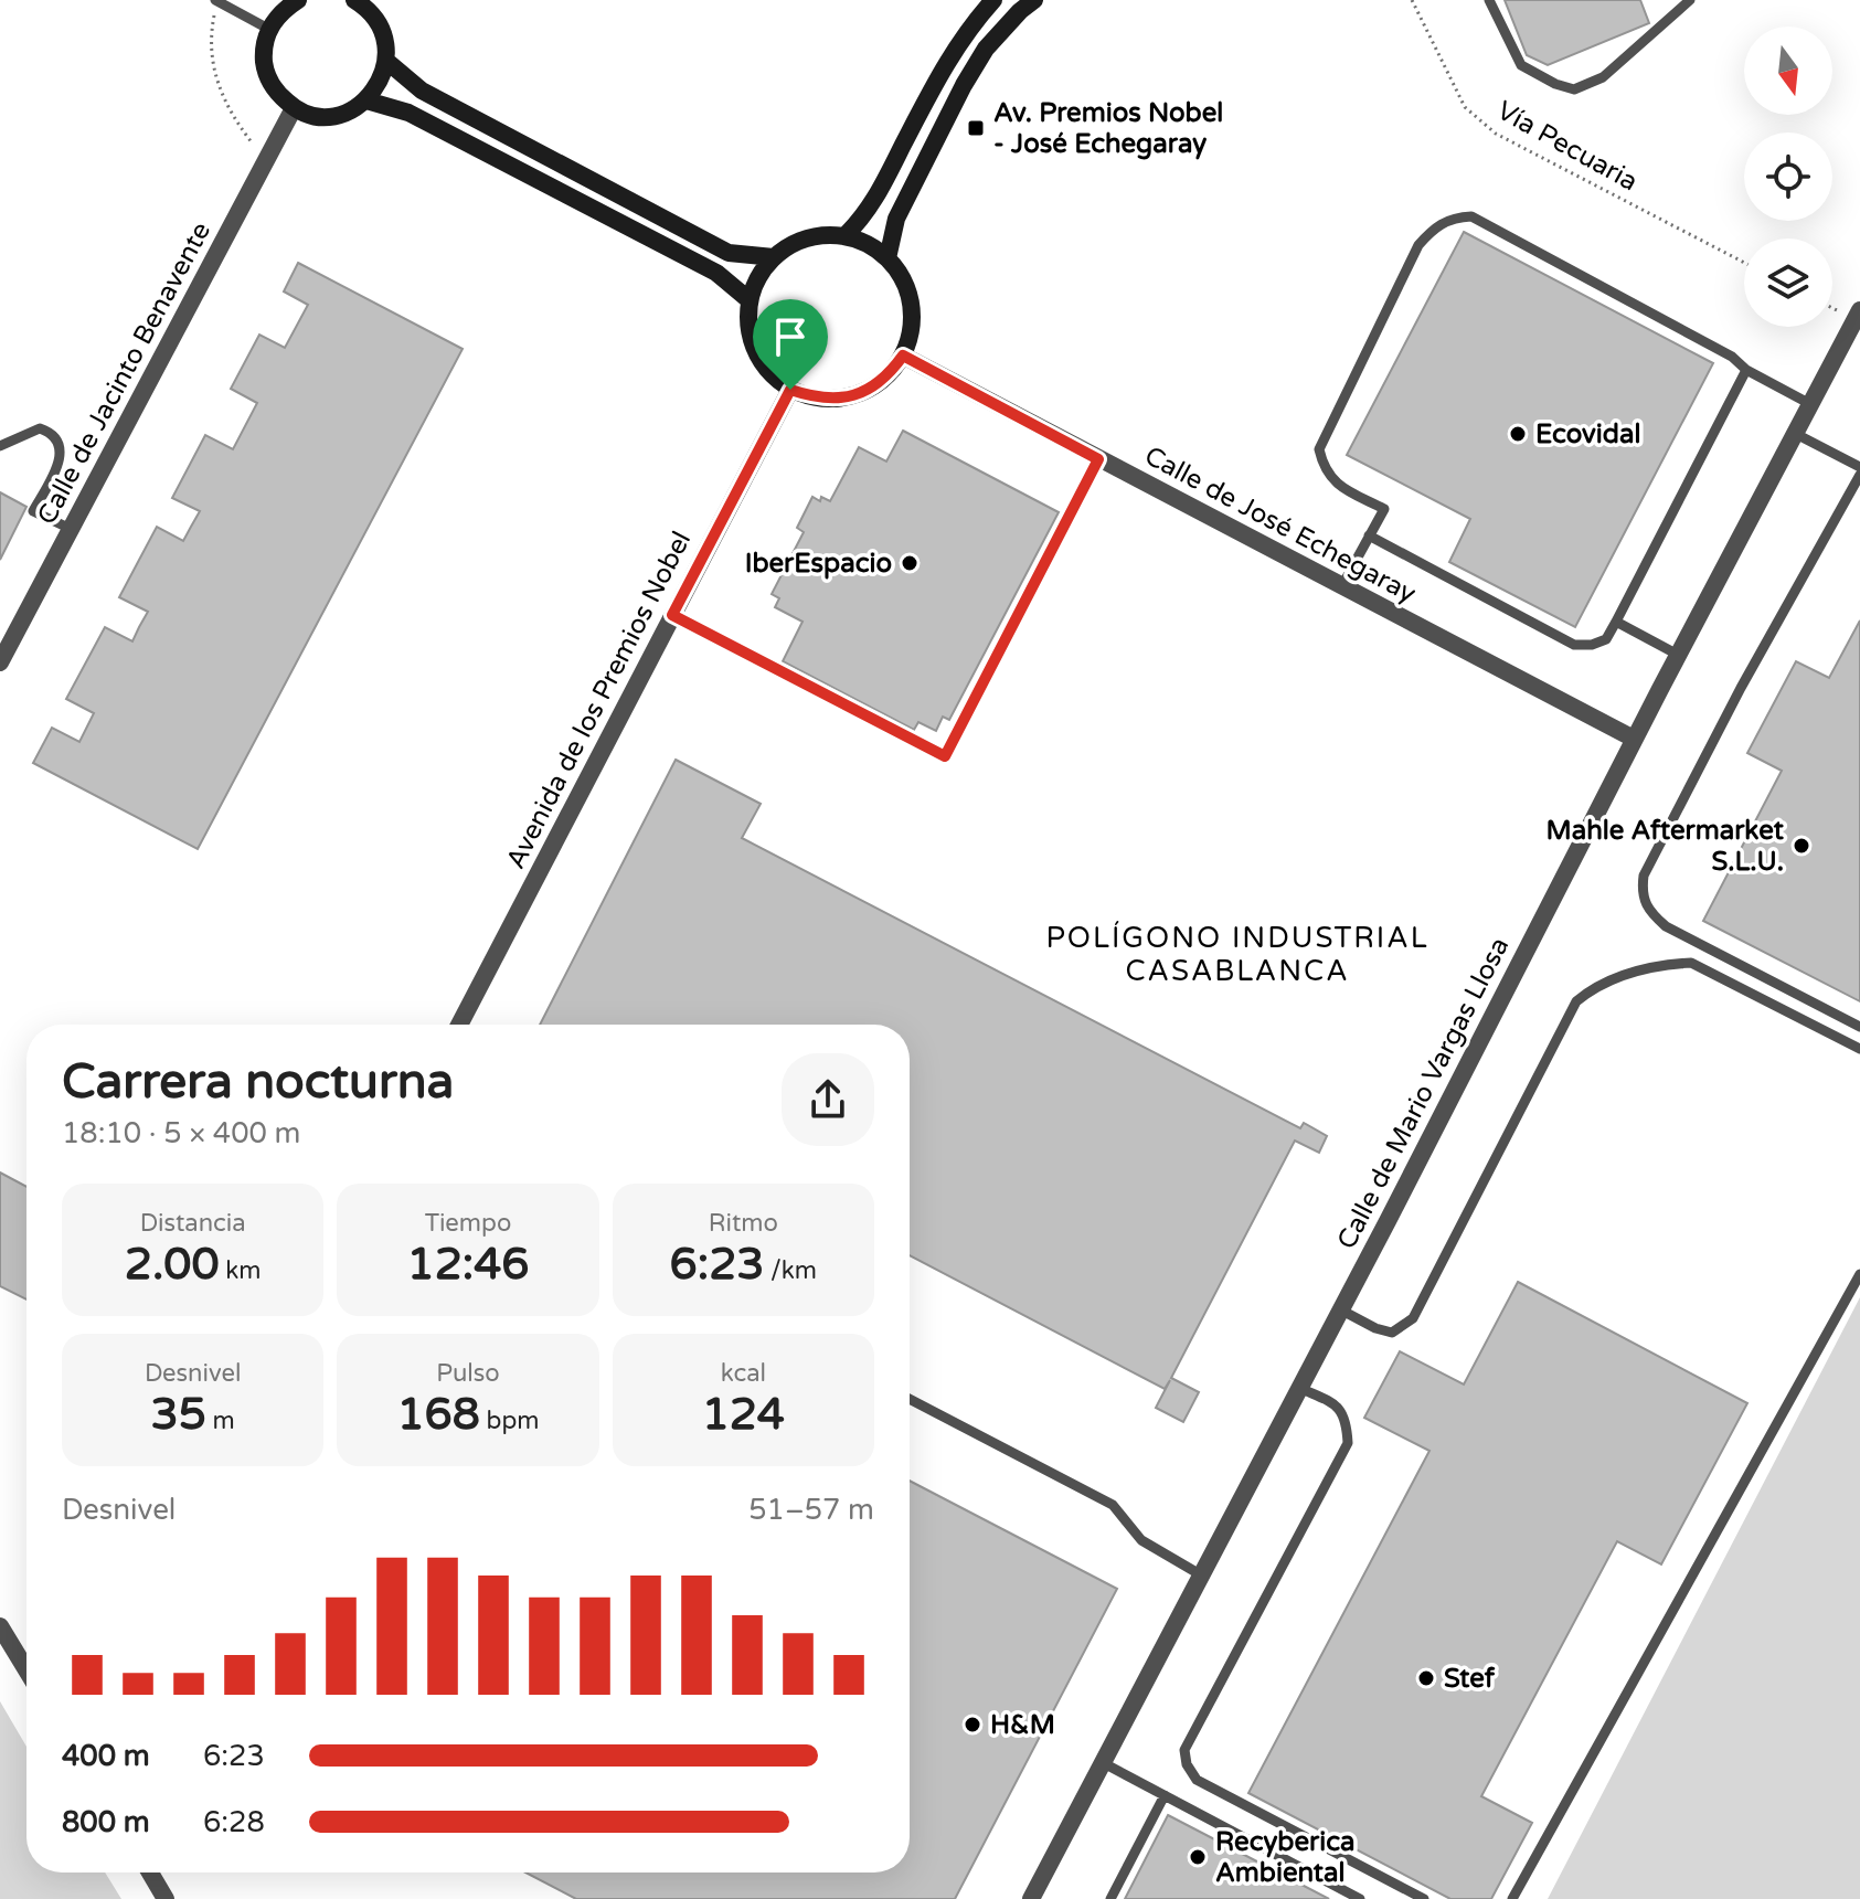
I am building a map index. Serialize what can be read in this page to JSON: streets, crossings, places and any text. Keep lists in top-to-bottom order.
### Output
{
  "streets": {
    "street": [
      "Calle de Jacinto Benavente",
      "Calle de José Echegaray",
      "Avenida de los Premios Nobel",
      "Calle de Mario Vargas Llosa"
    ],
    "path": ["Vía Pecuaria"]
  },
  "crossings": [
    ["Calle de José Echegaray", "Avenida de los Premios Nobel"],
    ["Calle de José Echegaray", "Calle de Mario Vargas Llosa"]
  ],
  "districts": ["POLÍGONO INDUSTRIAL CASABLANCA"],
  "places": {
    "transit": ["Av. Premios Nobel - José Echegaray"],
    "other": [
      "Ecovidal",
      "IberEspacio",
      "Mahle Aftermarket S.L.U.",
      "Stef",
      "H&M",
      "Recyberica Ambiental"
    ]
  },
  "north": "bottom",
  "page": {
    "heading": ["Carrera nocturna", "18:10 · 5 × 400 m"],
    "stats": [
      ["Distancia", "2.00 km"],
      ["Tiempo", "12:46"],
      ["Ritmo", "6:23 /km"],
      ["Desnivel", "35 m"],
      ["Pulso", "168 bpm"],
      ["kcal", "124"]
    ],
    "chart": ["Desnivel", "51–57 m"],
    "list": [
      {
        "name": "400 m",
        "note": "6:23"
      },
      {
        "name": "800 m",
        "note": "6:28"
      }
    ]
  }
}
